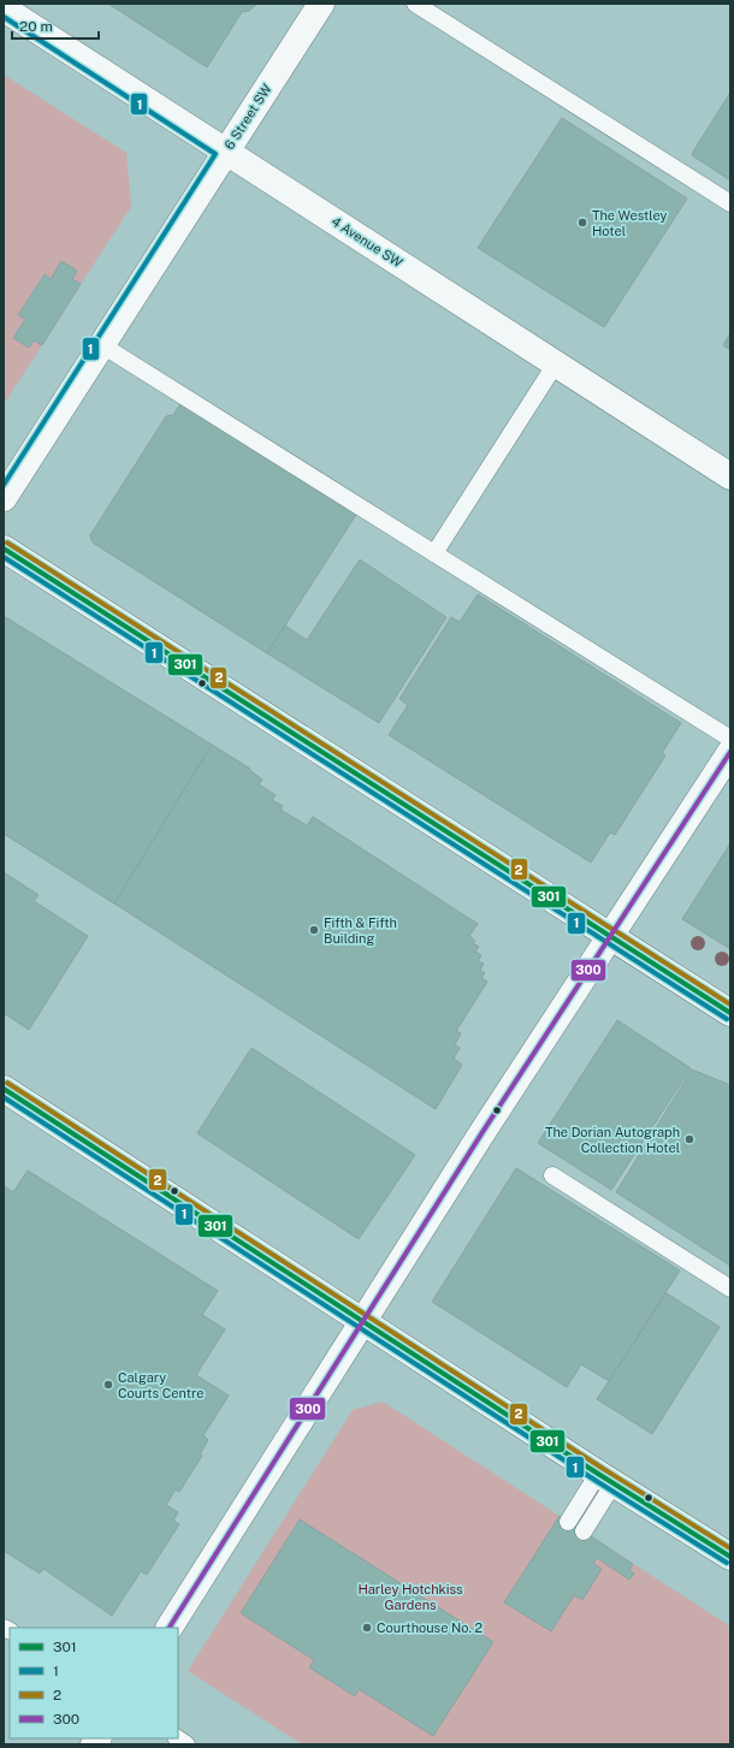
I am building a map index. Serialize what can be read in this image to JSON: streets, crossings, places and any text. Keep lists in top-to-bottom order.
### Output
{
  "streets": {
    "main road": ["6 Street SW", "4 Avenue SW"]
  },
  "crossings": [
    ["6 Street SW", "4 Avenue SW"]
  ],
  "parks": ["Harley Hotchkiss Gardens"],
  "places": [
    "The Westley Hotel",
    "Fifth & Fifth Building",
    "The Dorian Autograph Collection Hotel",
    "Calgary Courts Centre",
    "Courthouse No. 2"
  ],
  "lines": [
    "transit line 1",
    "transit line 2",
    "transit line 301",
    "transit line 300"
  ],
  "legend": [
    "301",
    "1",
    "2",
    "300"
  ],
  "scale_bar": "20 m"
}
